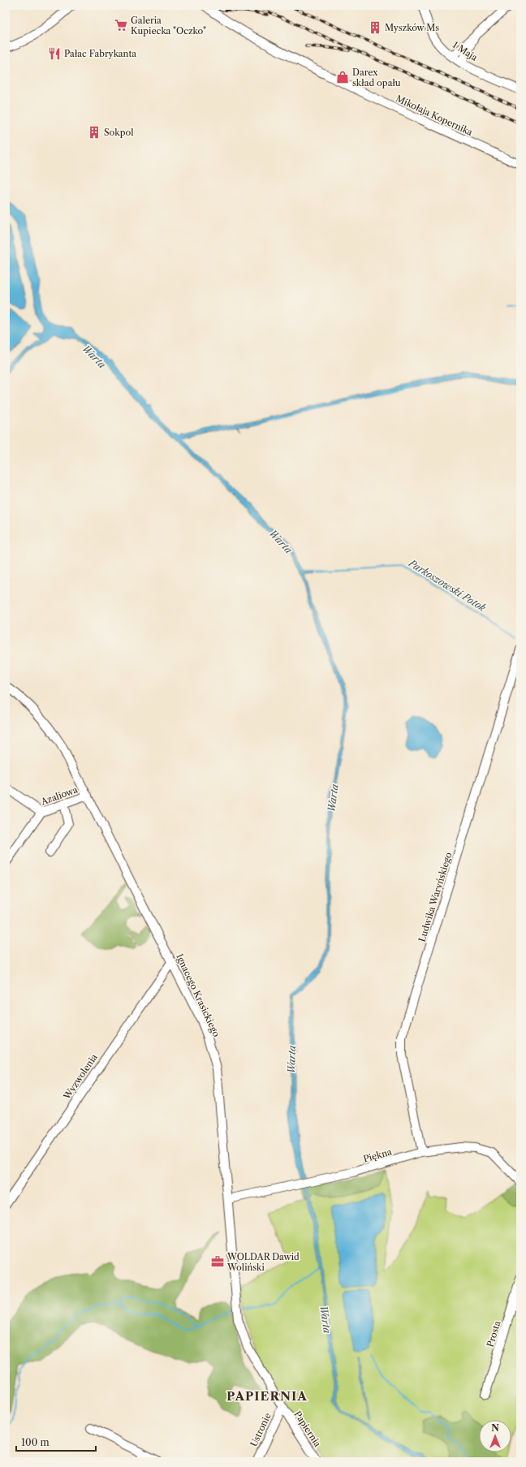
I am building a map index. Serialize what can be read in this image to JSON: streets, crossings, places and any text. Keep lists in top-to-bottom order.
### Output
{
  "streets": {
    "street": [
      "1 Maja",
      "Mikołaja Kopernika",
      "Azaliowa",
      "Ludwika Waryńskiego",
      "Ignacego Krasickiego",
      "Wyzwolenia",
      "Piękna",
      "Prosta",
      "Papiernia",
      "Ustronie"
    ]
  },
  "crossings": [
    ["Azaliowa", "Ignacego Krasickiego"],
    ["Ludwika Waryńskiego", "Piękna"],
    ["Ignacego Krasickiego", "Wyzwolenia"],
    ["Ignacego Krasickiego", "Piękna"],
    ["Ignacego Krasickiego", "Papiernia"],
    ["Ignacego Krasickiego", "Ustronie"],
    ["Papiernia", "Ustronie"]
  ],
  "districts": ["PAPIERNIA"],
  "water": ["Warta", "Parkoszowski Potok"],
  "places": {
    "supermarket": ["Galeria Kupiecka \"Oczko\""],
    "building": ["Myszków Ms", "Sokpol"],
    "restaurant": ["Pałac Fabrykanta"],
    "shop": ["Darex skład opału"],
    "office": ["WOLDAR Dawid Woliński"]
  },
  "scale_bar": "100 m",
  "north": "top"
}
